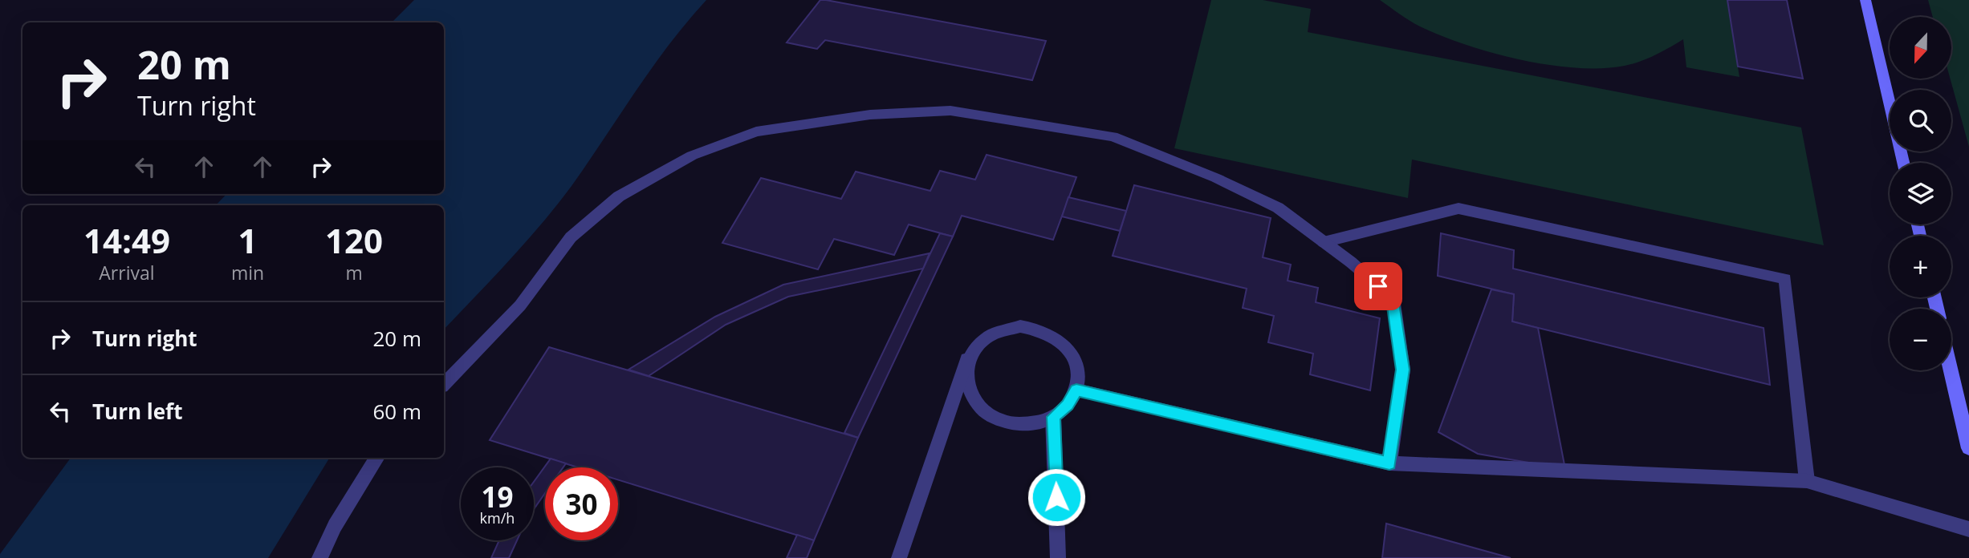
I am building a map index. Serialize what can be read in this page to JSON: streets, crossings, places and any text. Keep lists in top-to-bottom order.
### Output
{
  "north": "bottom",
  "page": {
    "map_buttons": ["+", "−"],
    "turn": ["20 m", "Turn right"],
    "eta": [
      "14:49",
      "Arrival",
      "1",
      "min",
      "120",
      "m"
    ],
    "list": [
      {
        "name": "Turn right",
        "value": "20 m"
      },
      {
        "name": "Turn left",
        "value": "60 m"
      }
    ],
    "speed": "19 km/h",
    "limit": "30"
  }
}
